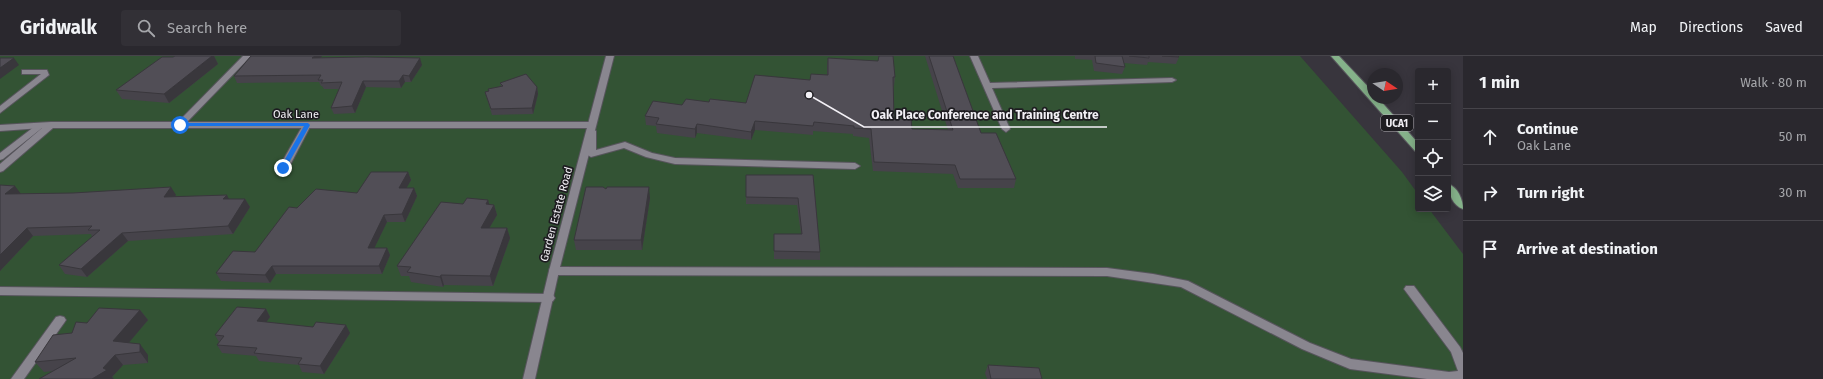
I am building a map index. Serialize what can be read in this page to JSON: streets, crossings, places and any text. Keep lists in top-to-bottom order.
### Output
{
  "streets": {
    "main road": ["UCA1"],
    "street": ["Oak Lane", "Garden Estate Road"]
  },
  "crossings": [
    ["Oak Lane", "Garden Estate Road"]
  ],
  "places": ["Oak Place Conference and Training Centre"],
  "north": "right",
  "page": {
    "header": "Gridwalk",
    "search": "Search here",
    "nav": ["Map", "Directions", "Saved"],
    "heading": ["1 min", "Walk · 80 m"],
    "map_buttons": ["+", "−"],
    "list": [
      ["Continue", "Oak Lane", "50 m"],
      ["Turn right", "30 m"],
      "Arrive at destination"
    ]
  }
}
